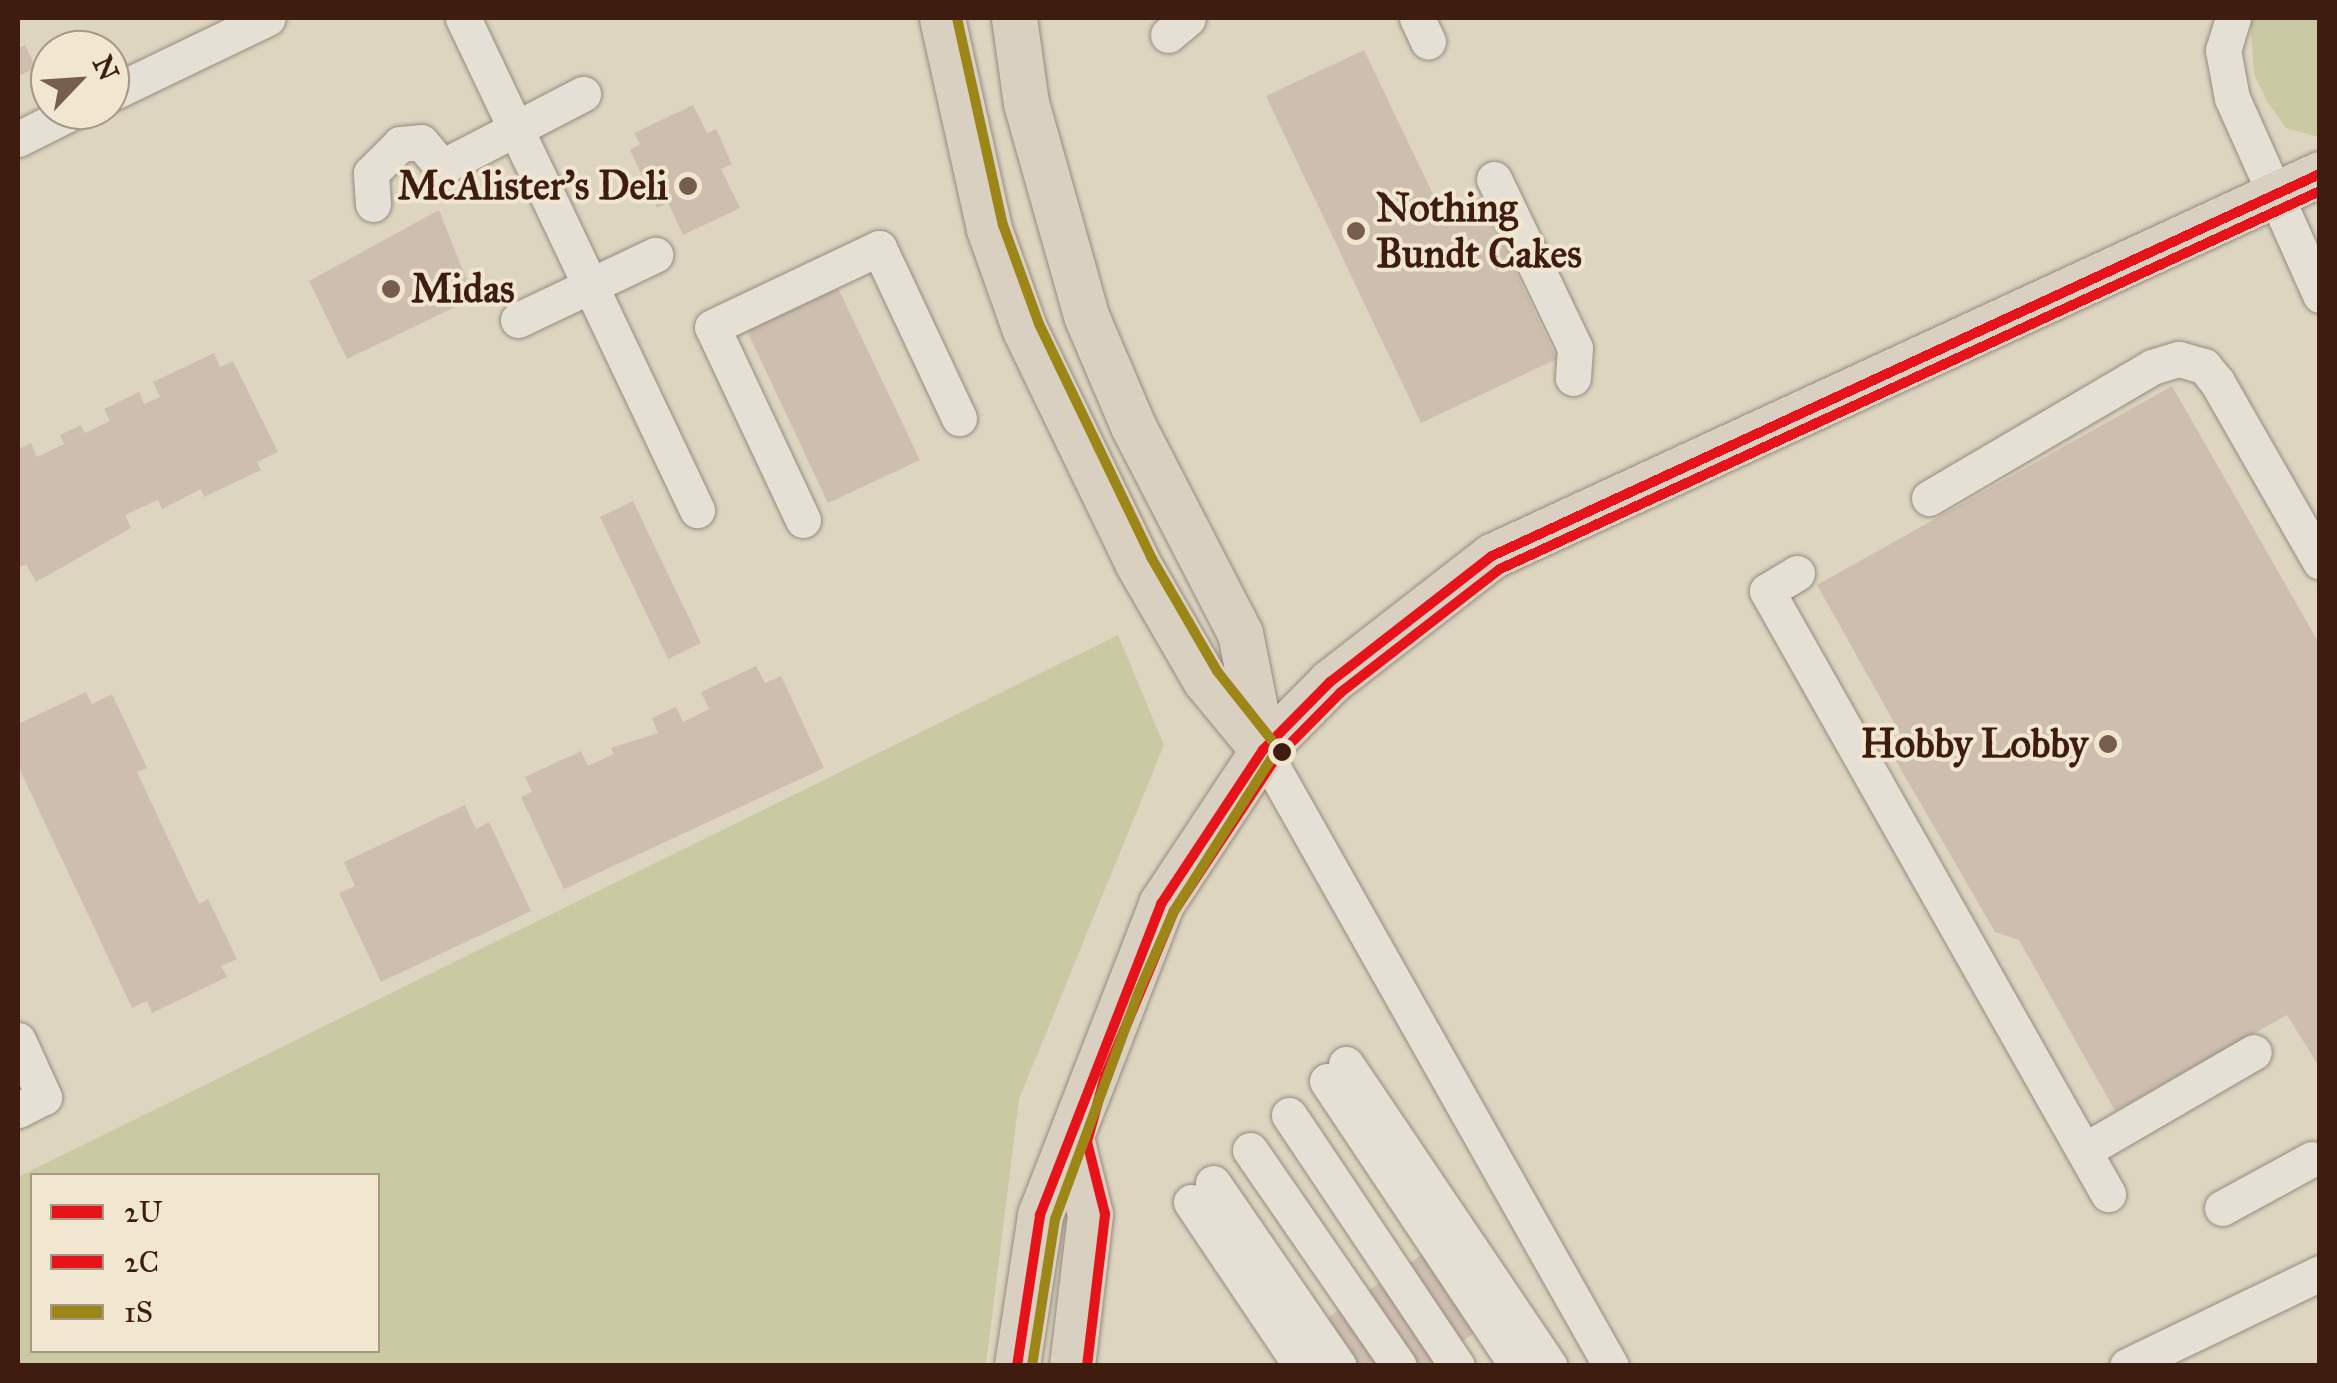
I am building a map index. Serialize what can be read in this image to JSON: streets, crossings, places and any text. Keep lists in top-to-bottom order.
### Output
{
  "places": [
    "McAlister's Deli",
    "Nothing Bundt Cakes",
    "Midas",
    "Hobby Lobby"
  ],
  "lines": ["transit line 1S", "transit line 2U", "transit line 2C"],
  "legend": ["2U", "2C", "1S"],
  "north": "top right"
}
